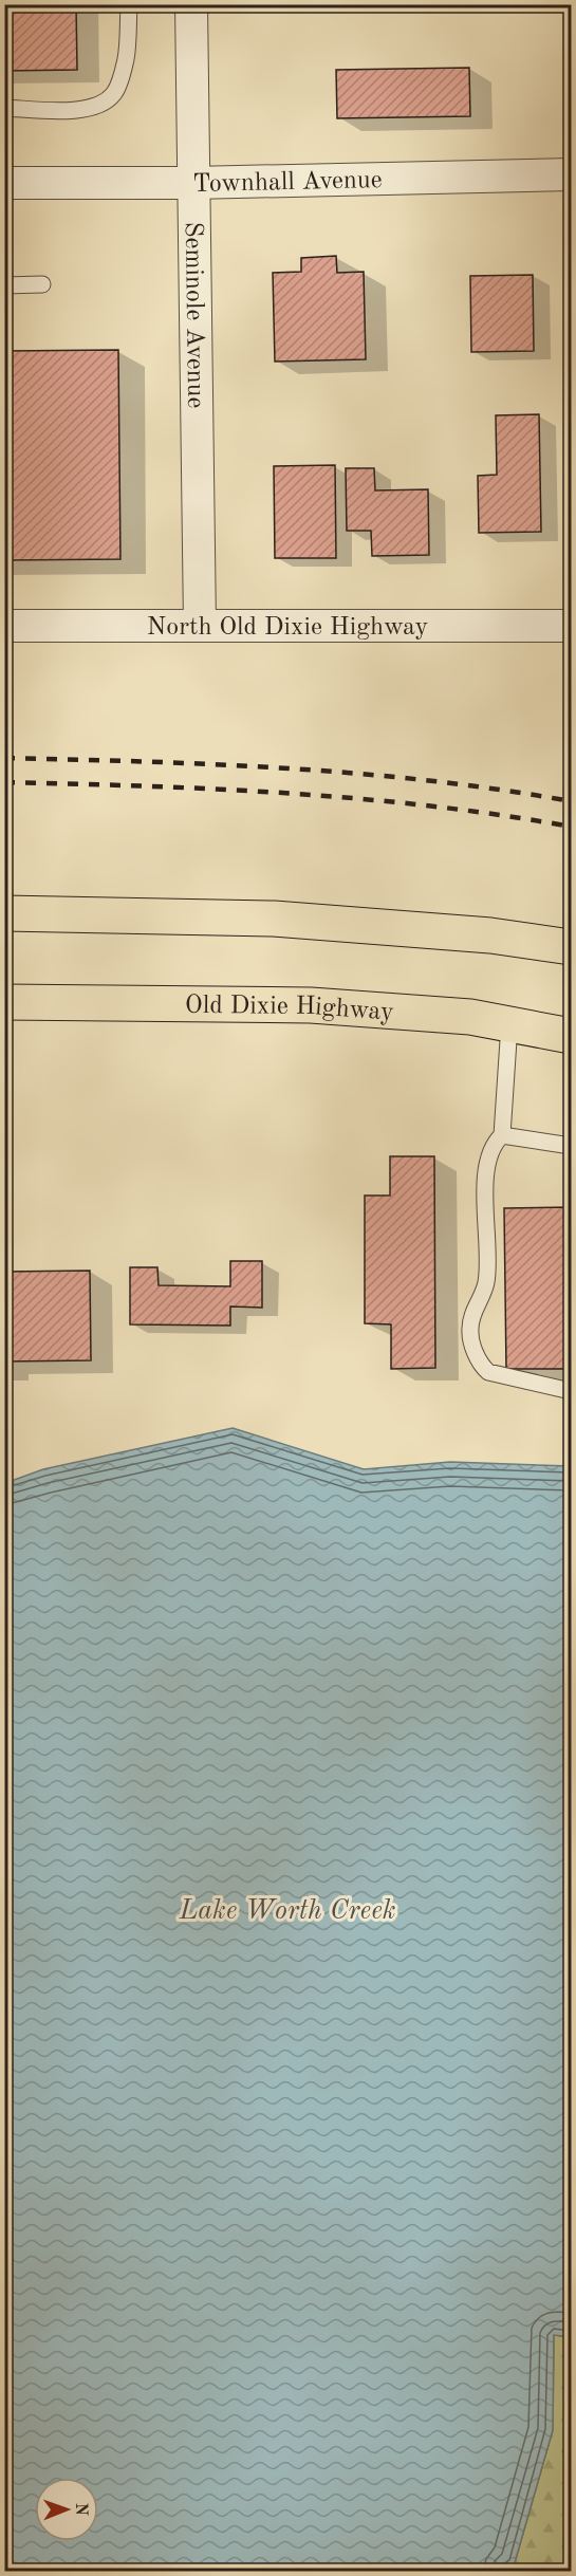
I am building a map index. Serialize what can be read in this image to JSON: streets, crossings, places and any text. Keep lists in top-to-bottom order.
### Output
{
  "streets": {
    "main road": ["Old Dixie Highway"],
    "street": ["Townhall Avenue", "Seminole Avenue", "North Old Dixie Highway"]
  },
  "crossings": [
    ["Townhall Avenue", "Seminole Avenue"],
    ["Seminole Avenue", "North Old Dixie Highway"]
  ],
  "water": ["Lake Worth Creek"],
  "north": "right"
}
